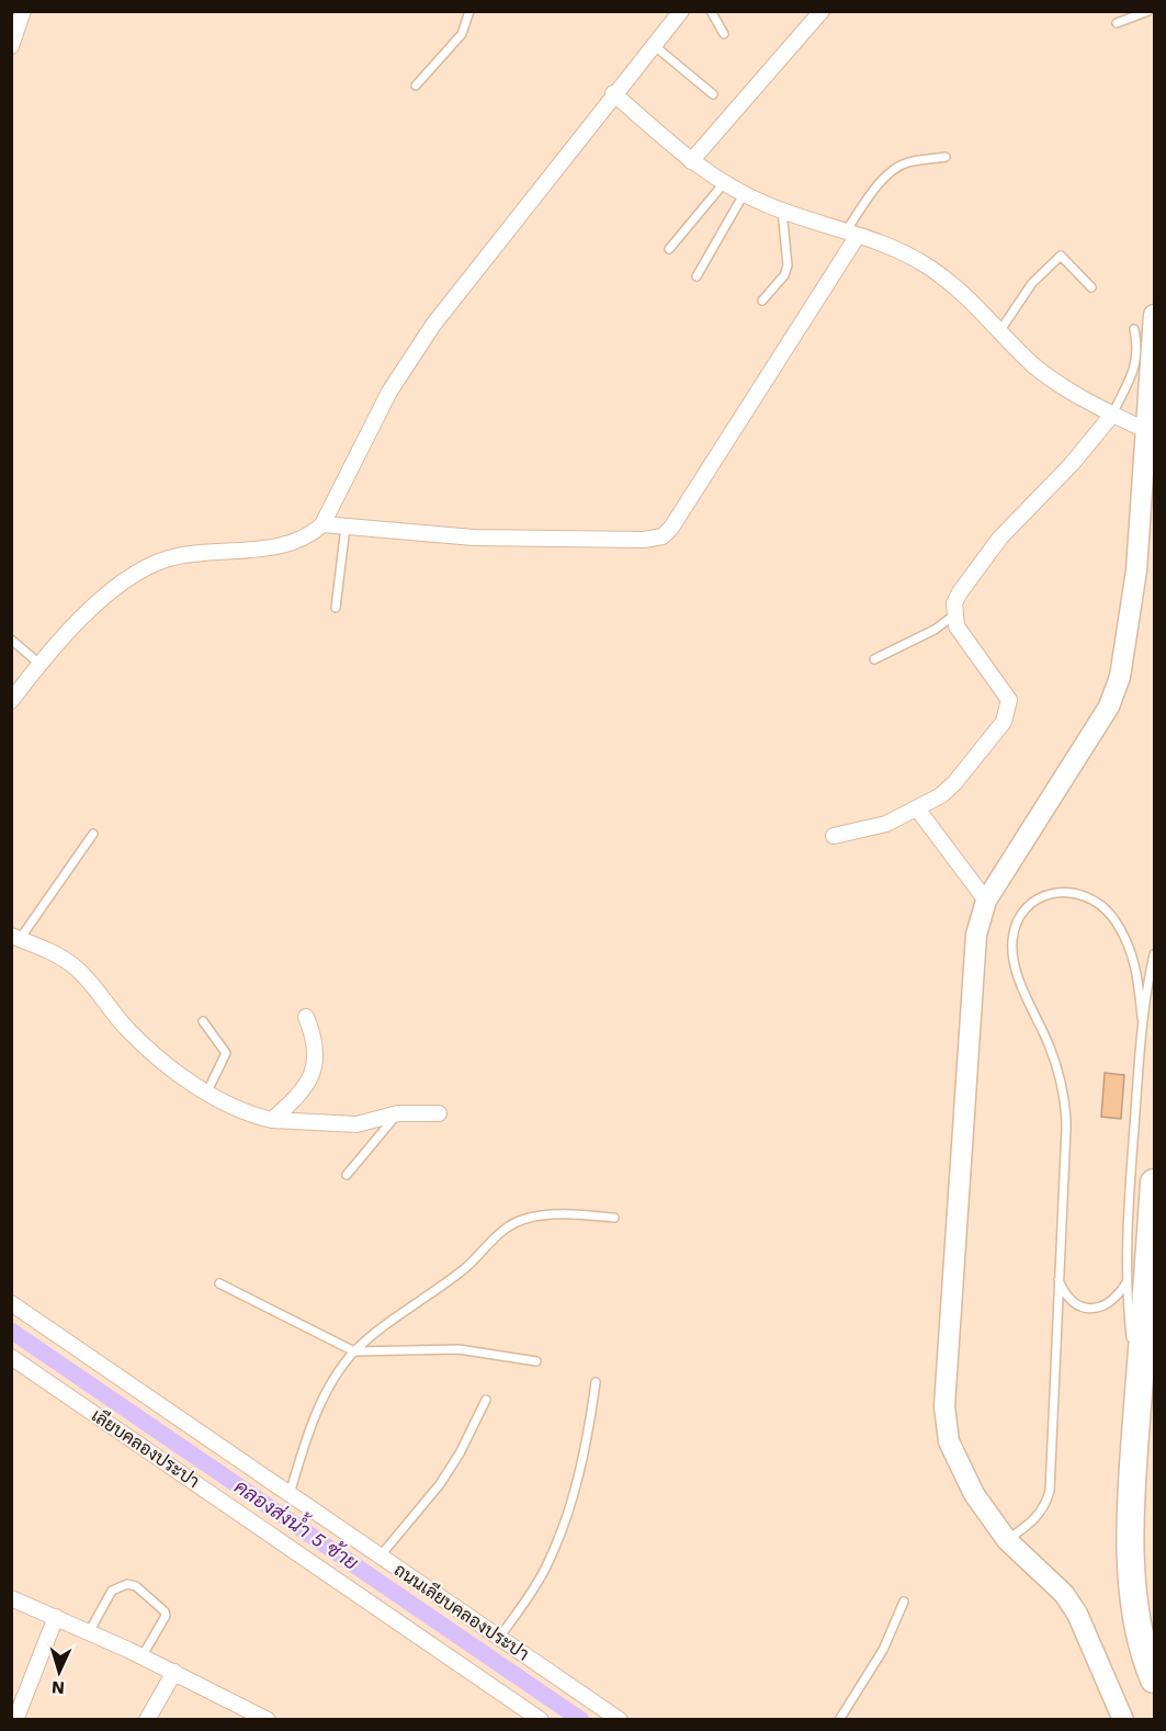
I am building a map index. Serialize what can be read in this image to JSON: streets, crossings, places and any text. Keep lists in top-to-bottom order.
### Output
{
  "streets": {
    "street": ["เลียบคลองประปา", "ถนนเลียบคลองประปา"]
  },
  "water": ["คลองส่งน้ำ 5 ซ้าย"],
  "north": "bottom"
}
